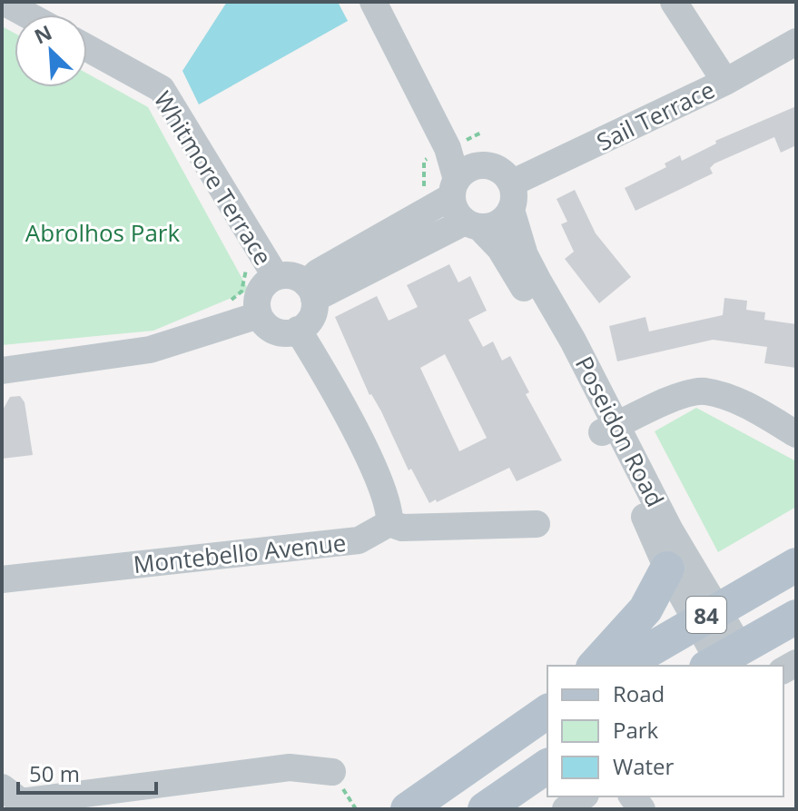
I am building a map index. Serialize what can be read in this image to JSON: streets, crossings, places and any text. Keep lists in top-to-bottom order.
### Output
{
  "streets": {
    "main road": ["84"],
    "street": [
      "Sail Terrace",
      "Whitmore Terrace",
      "Poseidon Road",
      "Montebello Avenue"
    ]
  },
  "crossings": [
    ["Sail Terrace", "Poseidon Road"],
    ["Poseidon Road", "84"]
  ],
  "parks": ["Abrolhos Park"],
  "legend": ["Road", "Park", "Water"],
  "scale_bar": "50 m",
  "north": "top left"
}
